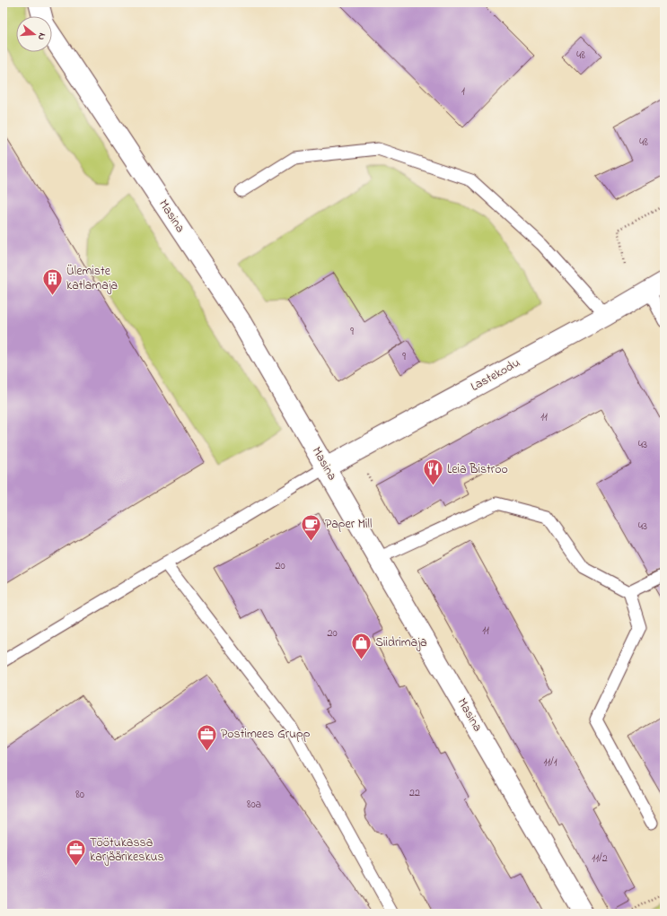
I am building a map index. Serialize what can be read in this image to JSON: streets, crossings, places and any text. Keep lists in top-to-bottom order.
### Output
{
  "streets": {
    "street": ["Masina", "Lastekodu"]
  },
  "crossings": [
    ["Masina", "Lastekodu"]
  ],
  "places": {
    "building": ["Ülemiste katlamaja"],
    "restaurant": ["Leia Bistroo"],
    "cafe": ["Paper Mill"],
    "shop": ["Siidrimaja"],
    "office": ["Postimees Grupp", "Töötukassa karjäärikeskus"]
  },
  "house_numbers": [
    "48",
    "1",
    "48",
    "9",
    "9",
    "11",
    "43",
    "43",
    "20",
    "11",
    "20",
    "11/1",
    "22",
    "80",
    "80a",
    "11/2"
  ],
  "north": "right"
}
